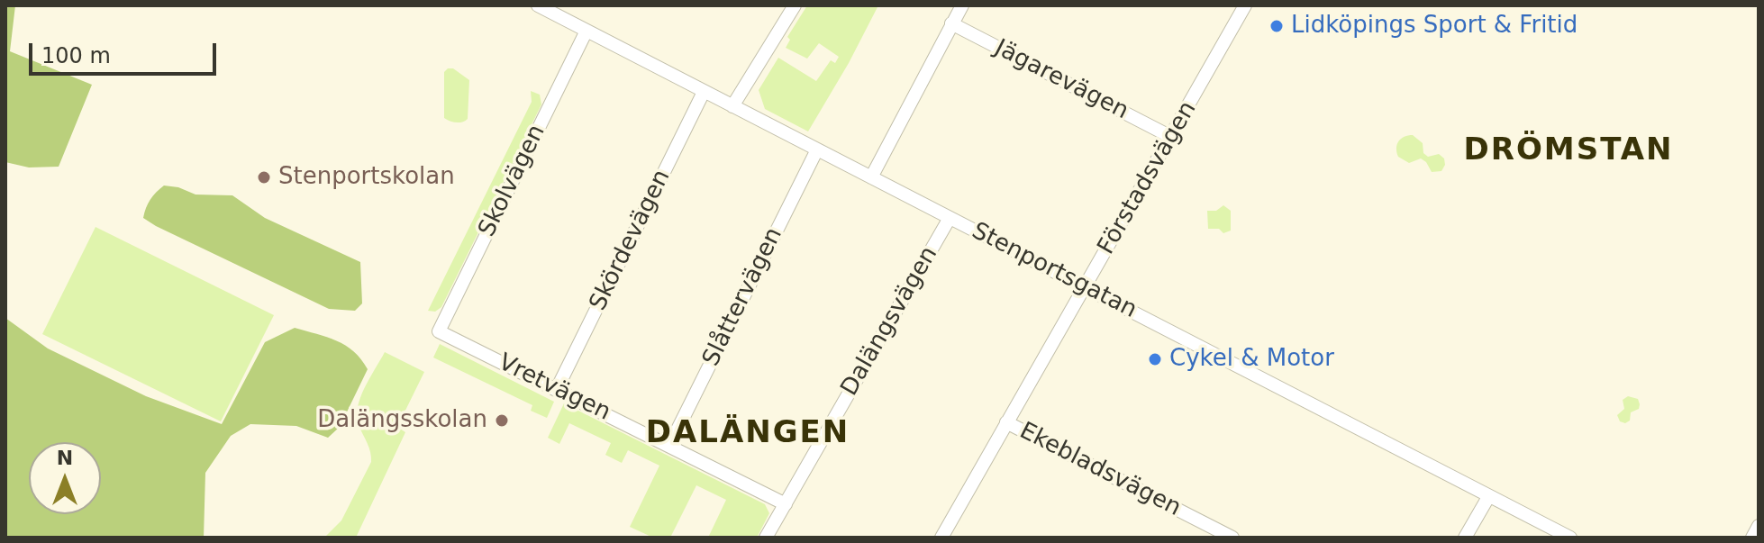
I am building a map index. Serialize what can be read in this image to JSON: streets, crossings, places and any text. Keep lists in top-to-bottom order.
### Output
{
  "streets": {
    "street": [
      "Jägarevägen",
      "Förstadsvägen",
      "Skolvägen",
      "Skördevägen",
      "Stenportsgatan",
      "Slåttervägen",
      "Dalängsvägen",
      "Vretvägen",
      "Ekebladsvägen"
    ]
  },
  "crossings": [
    ["Jägarevägen", "Förstadsvägen"],
    ["Förstadsvägen", "Stenportsgatan"],
    ["Förstadsvägen", "Ekebladsvägen"],
    ["Skolvägen", "Stenportsgatan"],
    ["Skolvägen", "Vretvägen"],
    ["Skördevägen", "Stenportsgatan"],
    ["Skördevägen", "Vretvägen"],
    ["Stenportsgatan", "Slåttervägen"],
    ["Stenportsgatan", "Dalängsvägen"],
    ["Slåttervägen", "Vretvägen"],
    ["Dalängsvägen", "Vretvägen"]
  ],
  "districts": ["DRÖMSTAN", "DALÄNGEN"],
  "places": [
    "Lidköpings Sport & Fritid",
    "Stenportskolan",
    "Cykel & Motor",
    "Dalängsskolan"
  ],
  "scale_bar": "100 m",
  "north": "top"
}
